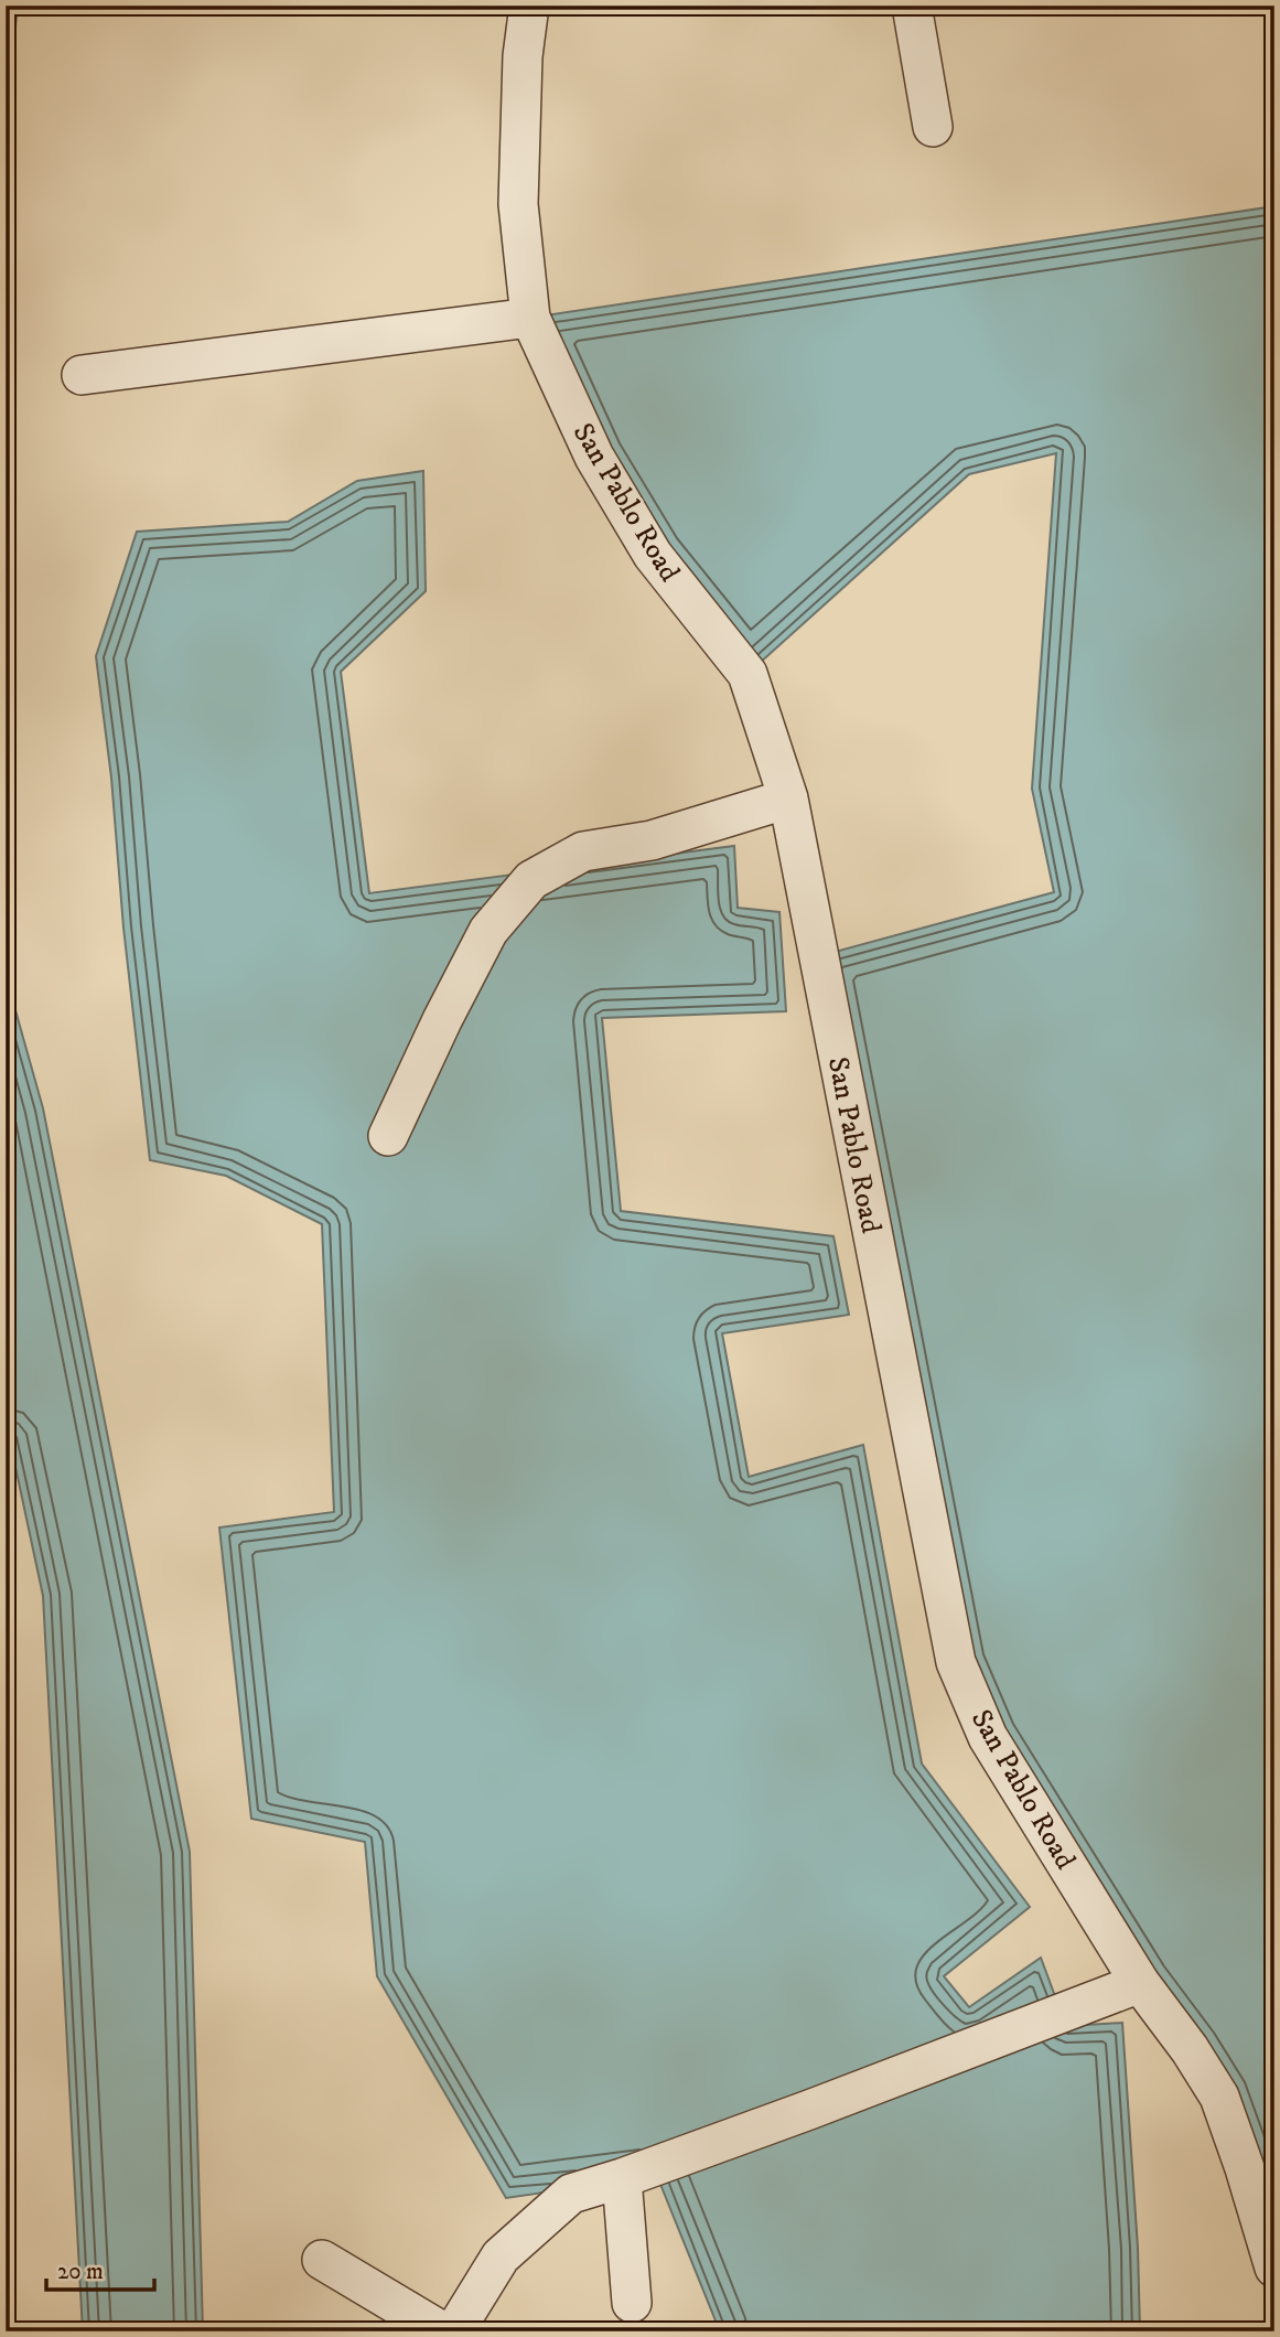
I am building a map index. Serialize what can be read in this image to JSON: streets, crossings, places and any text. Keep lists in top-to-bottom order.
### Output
{
  "streets": {
    "street": ["San Pablo Road"]
  },
  "scale_bar": "20 m"
}
